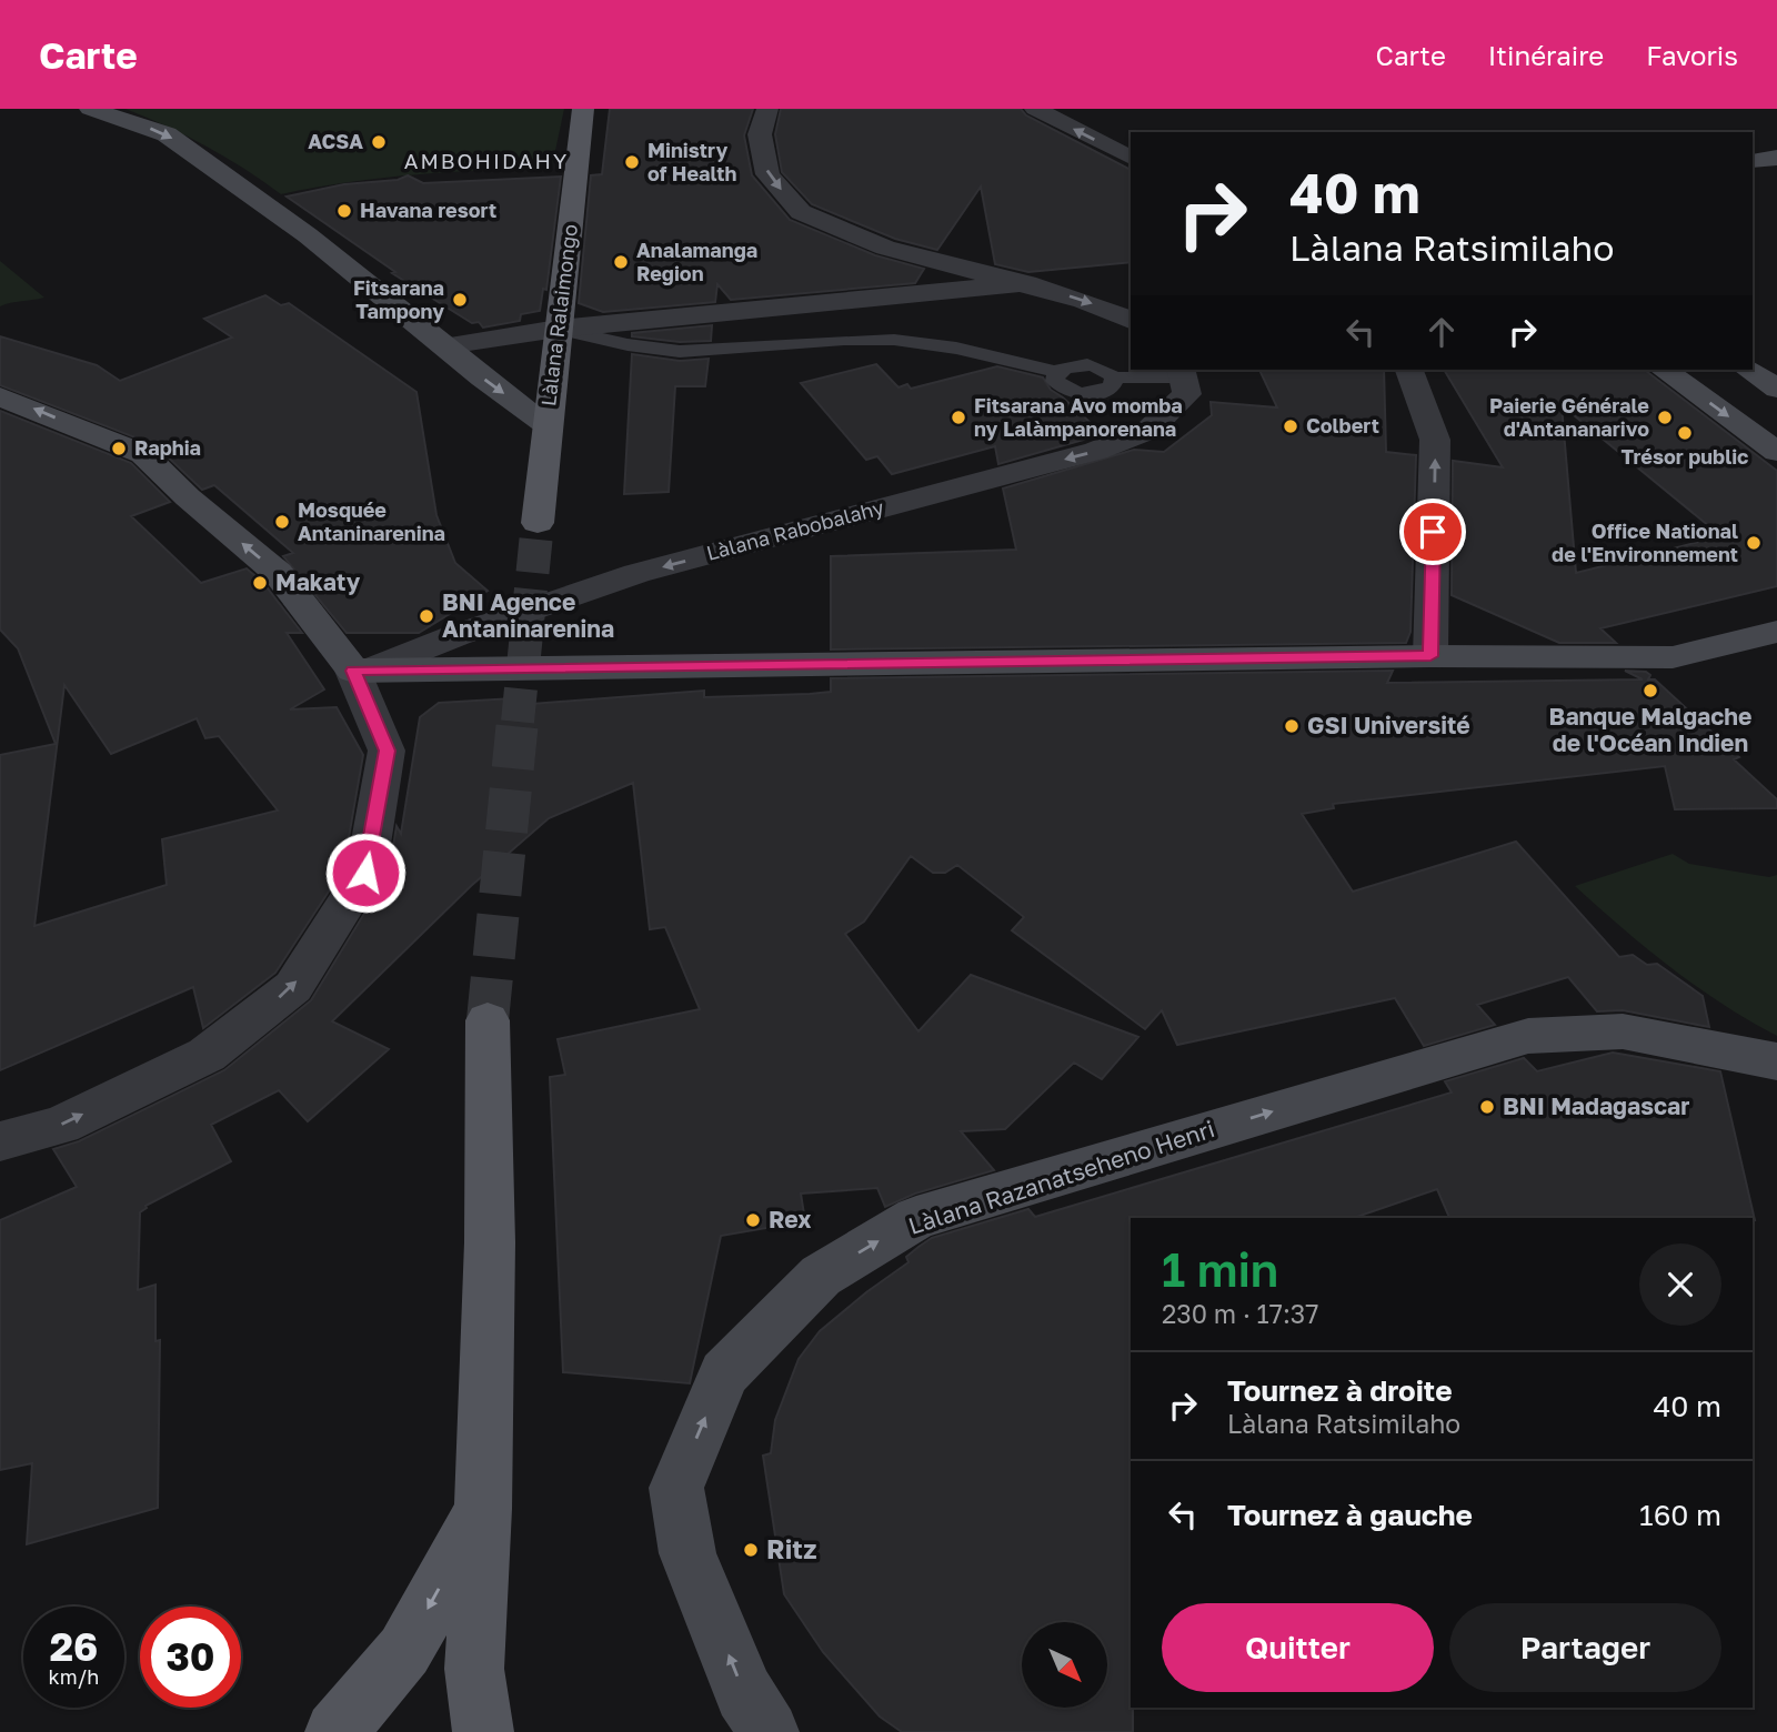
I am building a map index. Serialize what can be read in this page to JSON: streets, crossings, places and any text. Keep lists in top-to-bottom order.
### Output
{
  "streets": {
    "main road": ["Làlana Ralaimongo"],
    "street": ["Làlana Rabobalahy", "Làlana Razanatseheno Henri"]
  },
  "districts": ["AMBOHIDAHY"],
  "places": [
    "ACSA",
    "Ministry of Health",
    "Havana resort",
    "Analamanga Region",
    "Fitsarana Tampony",
    "Fitsarana Avo momba ny Lalàmpanorenana",
    "Paierie Générale d'Antananarivo",
    "Colbert",
    "Trésor public",
    "Raphia",
    "Mosquée Antaninarenina",
    "Office National de l'Environnement",
    "Makaty",
    "BNI Agence Antaninarenina",
    "Banque Malgache de l'Océan Indien",
    "GSI Université",
    "BNI Madagascar",
    "Rex",
    "Ritz"
  ],
  "north": "bottom right",
  "page": {
    "header": "Carte",
    "nav": ["Carte", "Itinéraire", "Favoris"],
    "turn": ["40 m", "Làlana Ratsimilaho"],
    "heading": ["1 min", "230 m · 17:37"],
    "list": [
      {
        "name": "Tournez à droite",
        "note": "Làlana Ratsimilaho",
        "value": "40 m"
      },
      {
        "name": "Tournez à gauche",
        "value": "160 m"
      }
    ],
    "buttons": ["Quitter", "Partager"],
    "speed": "26 km/h",
    "limit": "30"
  }
}
